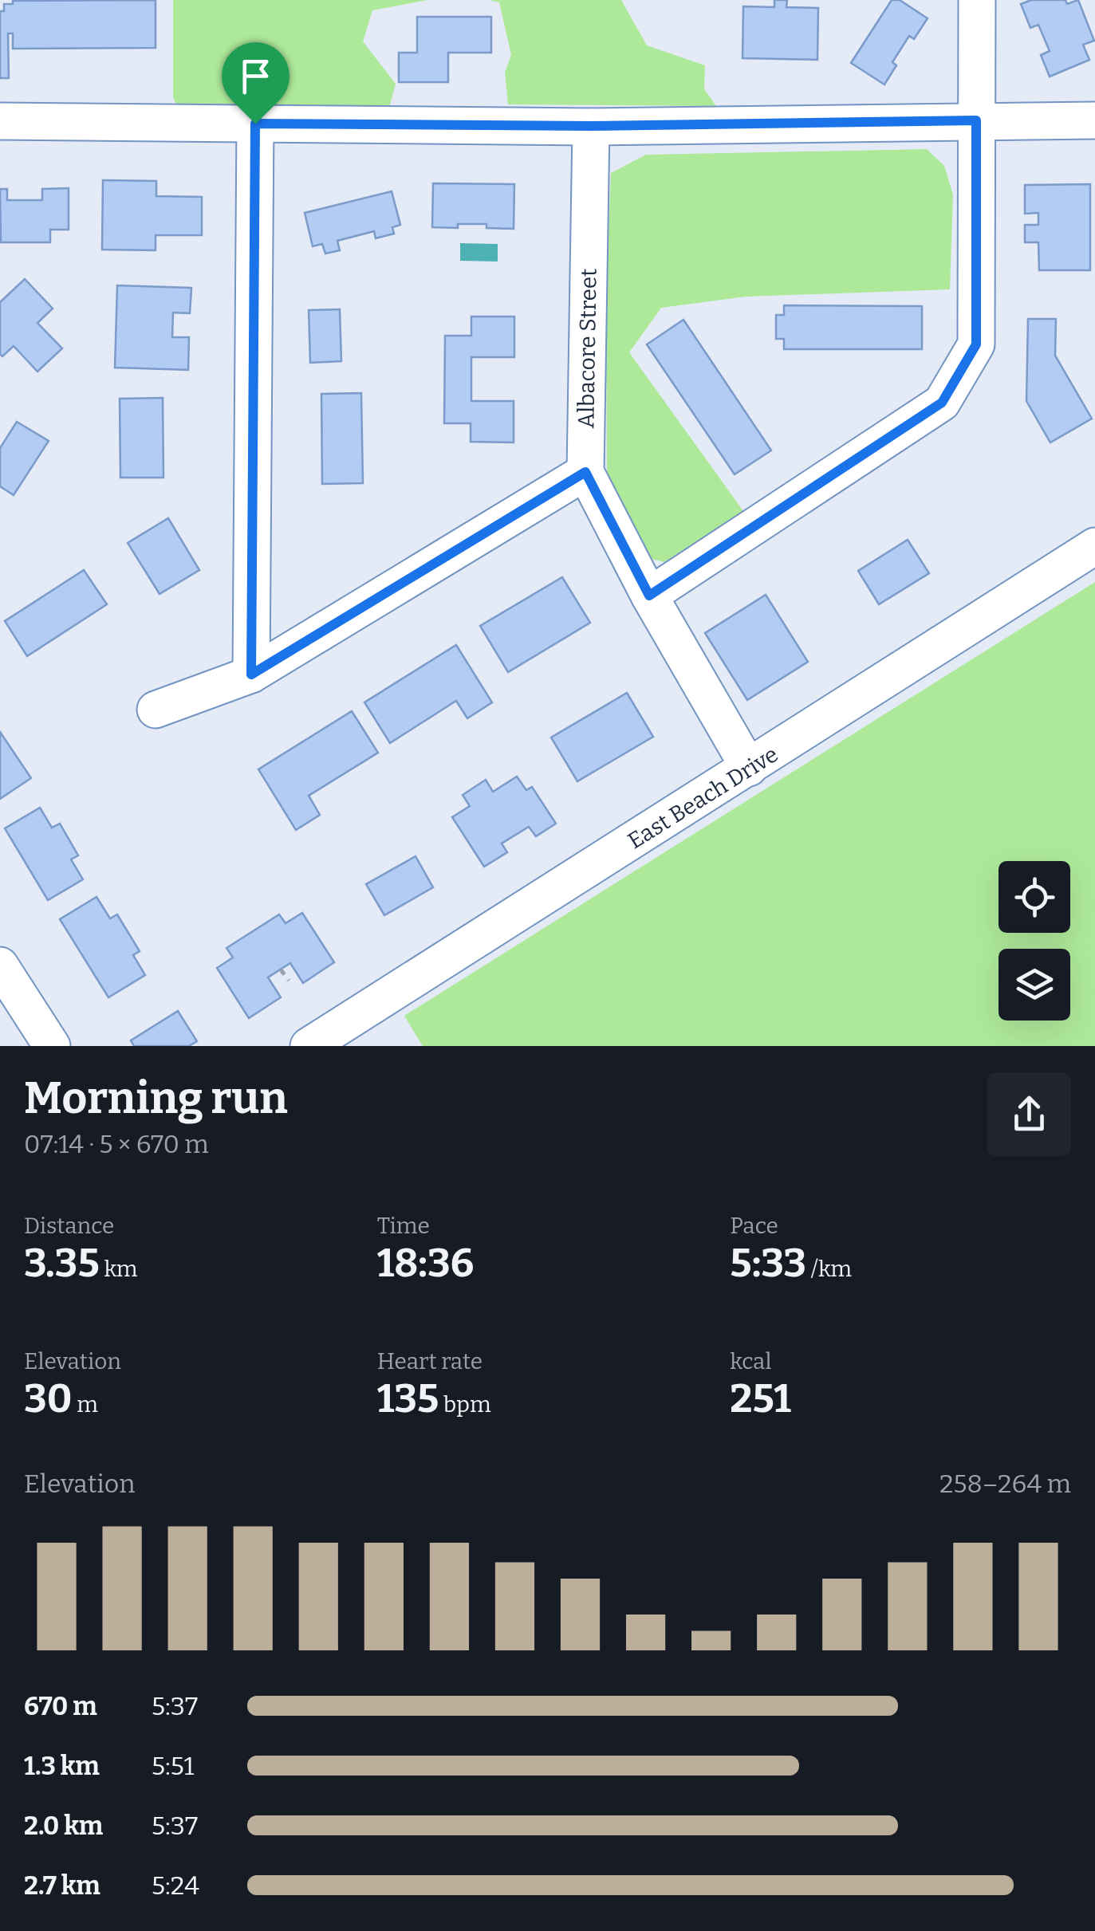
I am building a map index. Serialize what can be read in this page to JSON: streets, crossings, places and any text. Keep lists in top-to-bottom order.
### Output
{
  "streets": {
    "street": ["Albacore Street", "East Beach Drive"]
  },
  "crossings": [
    ["Albacore Street", "East Beach Drive"]
  ],
  "page": {
    "heading": ["Morning run", "07:14 · 5 × 670 m"],
    "stats": [
      ["Distance", "3.35 km"],
      ["Time", "18:36"],
      ["Pace", "5:33 /km"],
      ["Elevation", "30 m"],
      ["Heart rate", "135 bpm"],
      ["kcal", "251"]
    ],
    "chart": ["Elevation", "258–264 m"],
    "list": [
      {
        "name": "670 m",
        "note": "5:37"
      },
      {
        "name": "1.3 km",
        "note": "5:51"
      },
      {
        "name": "2.0 km",
        "note": "5:37"
      },
      {
        "name": "2.7 km",
        "note": "5:24"
      }
    ]
  }
}
